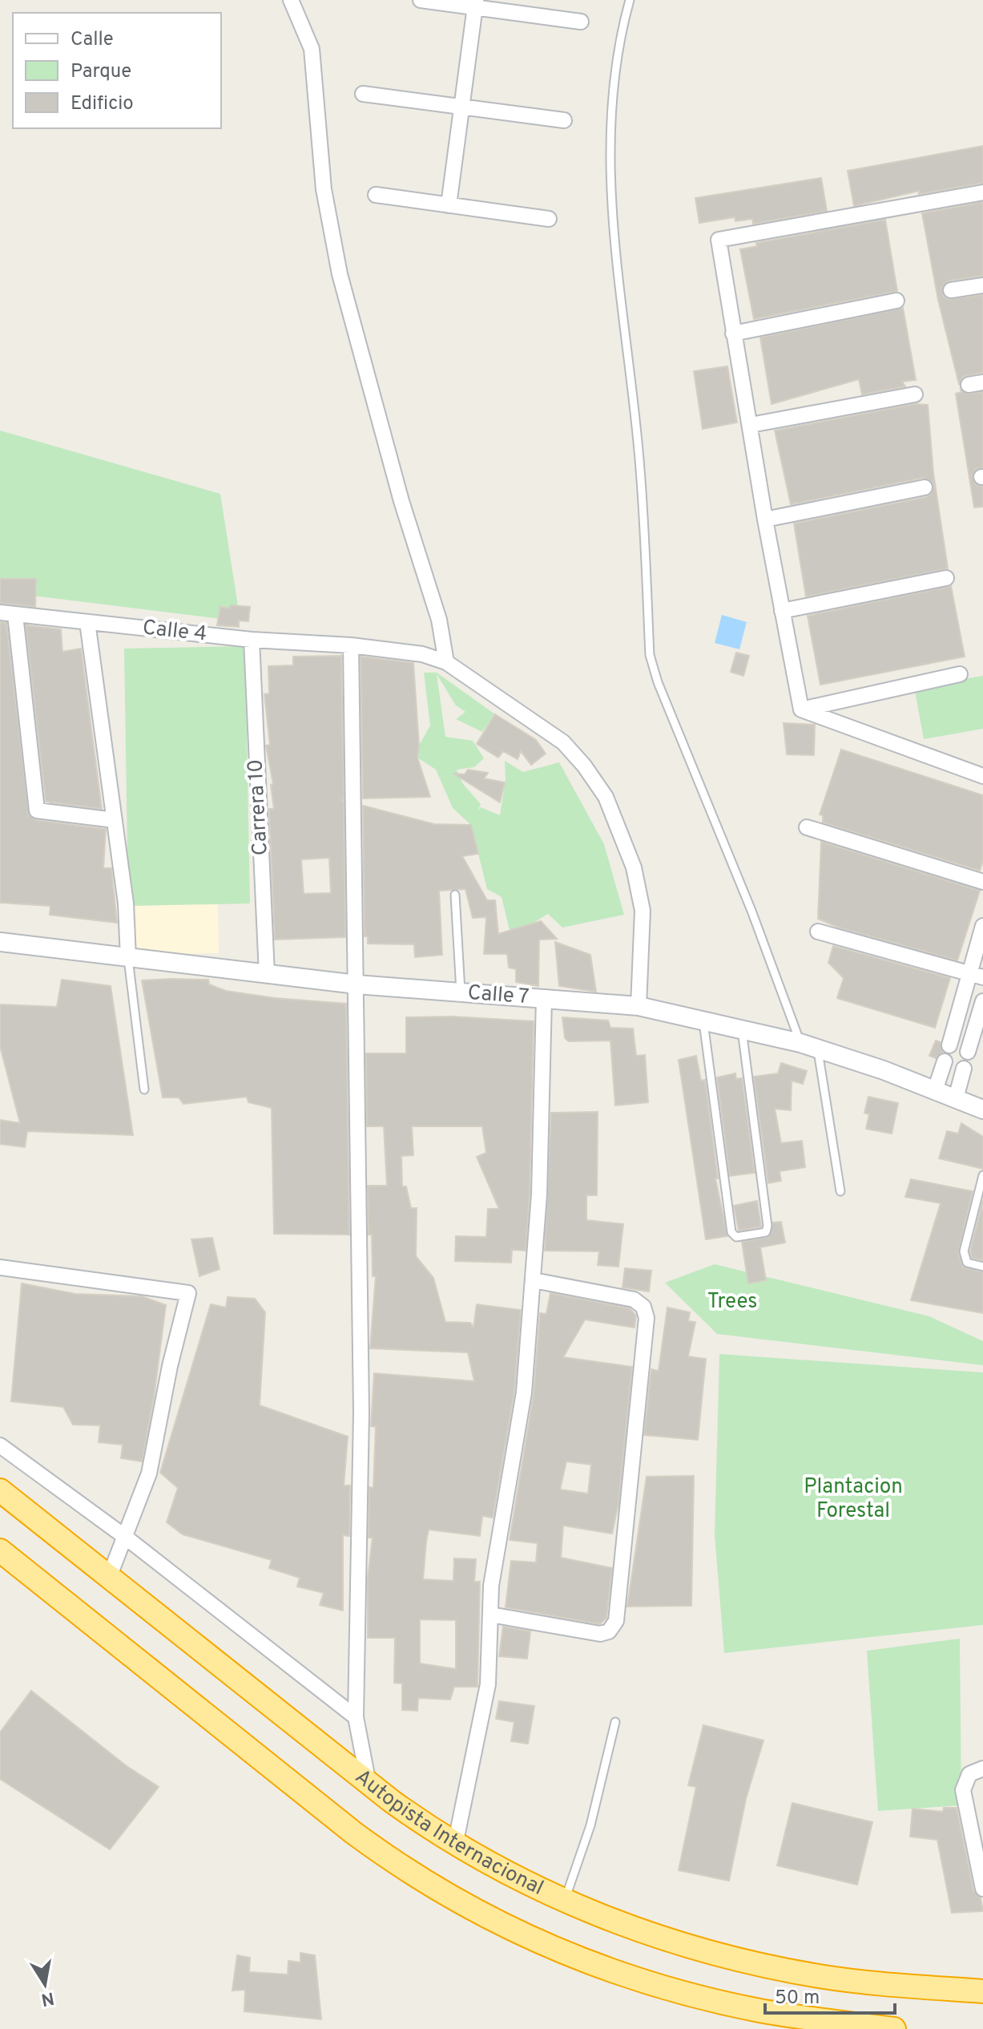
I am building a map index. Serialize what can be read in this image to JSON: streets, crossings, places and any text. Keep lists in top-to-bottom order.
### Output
{
  "streets": {
    "highway": ["Autopista Internacional"],
    "street": ["Calle 4", "Carrera 10", "Calle 7"]
  },
  "crossings": [
    ["Calle 4", "Carrera 10"],
    ["Calle 4", "Calle 7"],
    ["Carrera 10", "Calle 7"]
  ],
  "parks": ["Trees", "Plantacion Forestal"],
  "legend": ["Calle", "Parque", "Edificio"],
  "scale_bar": "50 m",
  "north": "bottom"
}
